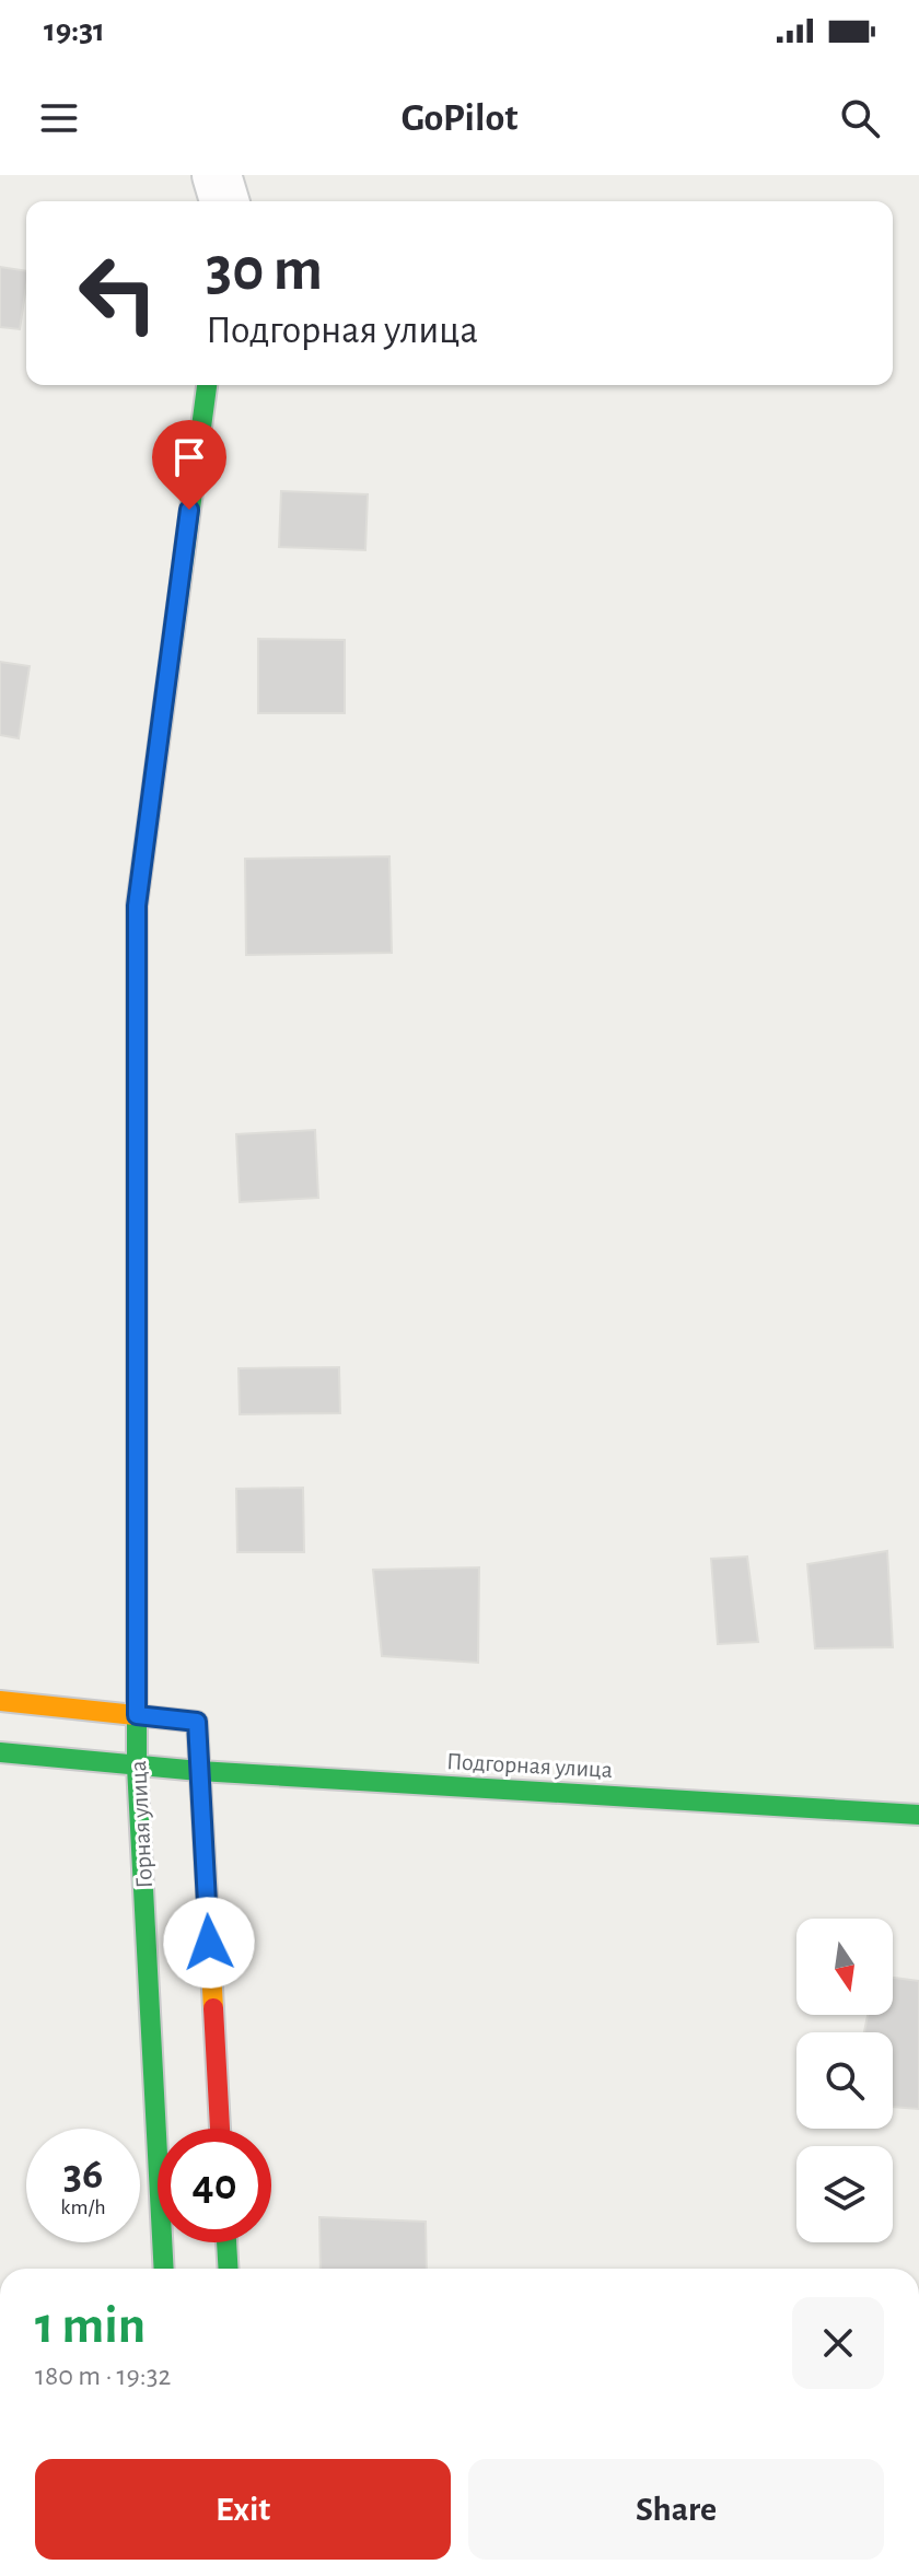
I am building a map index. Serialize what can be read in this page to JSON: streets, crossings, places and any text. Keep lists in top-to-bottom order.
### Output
{
  "streets": {
    "street": ["Подгорная улица", "Горная улица"]
  },
  "crossings": [
    ["Подгорная улица", "Горная улица"]
  ],
  "north": "bottom",
  "page": {
    "status": "19:31",
    "header": "GoPilot",
    "turn": ["30 m", "Подгорная улица"],
    "speed": "36 km/h",
    "limit": "40",
    "heading": ["1 min", "180 m · 19:32"],
    "buttons": ["Exit", "Share"]
  }
}
